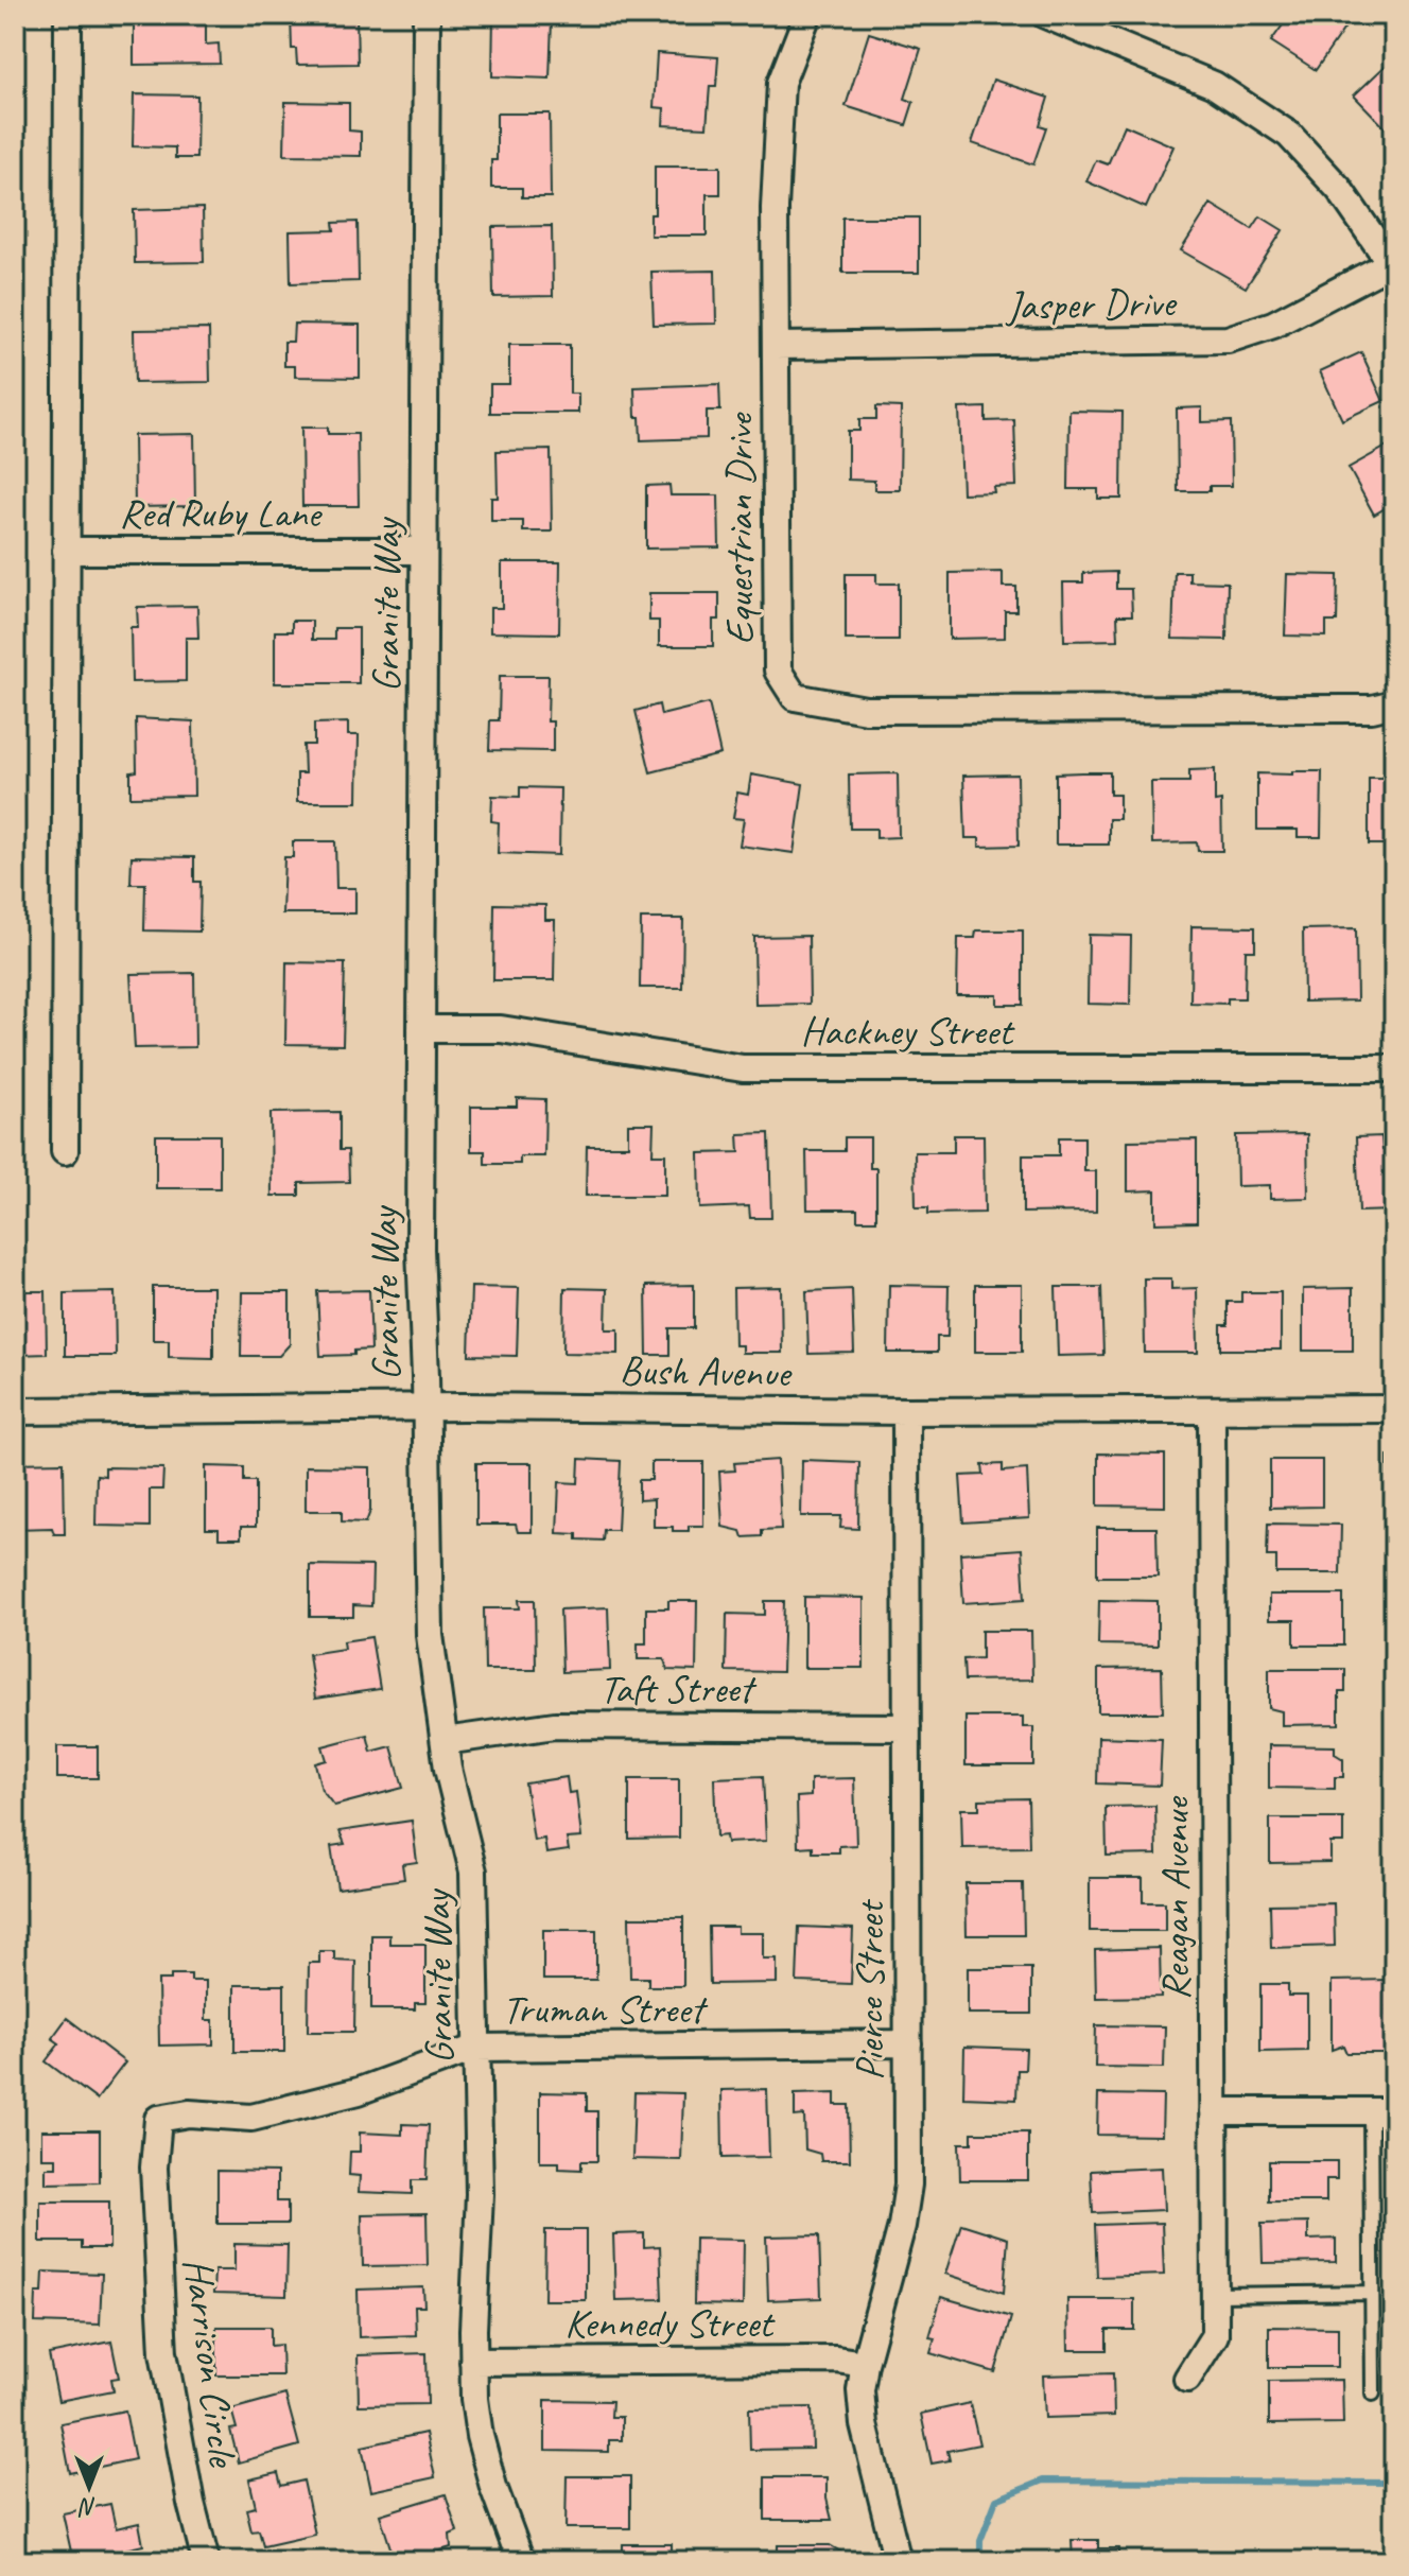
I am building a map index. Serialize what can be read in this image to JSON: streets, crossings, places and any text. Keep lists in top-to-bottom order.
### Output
{
  "streets": {
    "street": [
      "Jasper Drive",
      "Red Ruby Lane",
      "Equestrian Drive",
      "Granite Way",
      "Hackney Street",
      "Bush Avenue",
      "Taft Street",
      "Reagan Avenue",
      "Pierce Street",
      "Truman Street",
      "Kennedy Street",
      "Harrison Circle"
    ]
  },
  "crossings": [
    ["Jasper Drive", "Equestrian Drive"],
    ["Red Ruby Lane", "Granite Way"],
    ["Granite Way", "Hackney Street"],
    ["Granite Way", "Bush Avenue"],
    ["Granite Way", "Taft Street"],
    ["Granite Way", "Truman Street"],
    ["Granite Way", "Kennedy Street"],
    ["Bush Avenue", "Reagan Avenue"],
    ["Bush Avenue", "Pierce Street"],
    ["Taft Street", "Pierce Street"],
    ["Pierce Street", "Truman Street"],
    ["Pierce Street", "Kennedy Street"],
    ["Truman Street", "Harrison Circle"]
  ],
  "north": "bottom"
}
